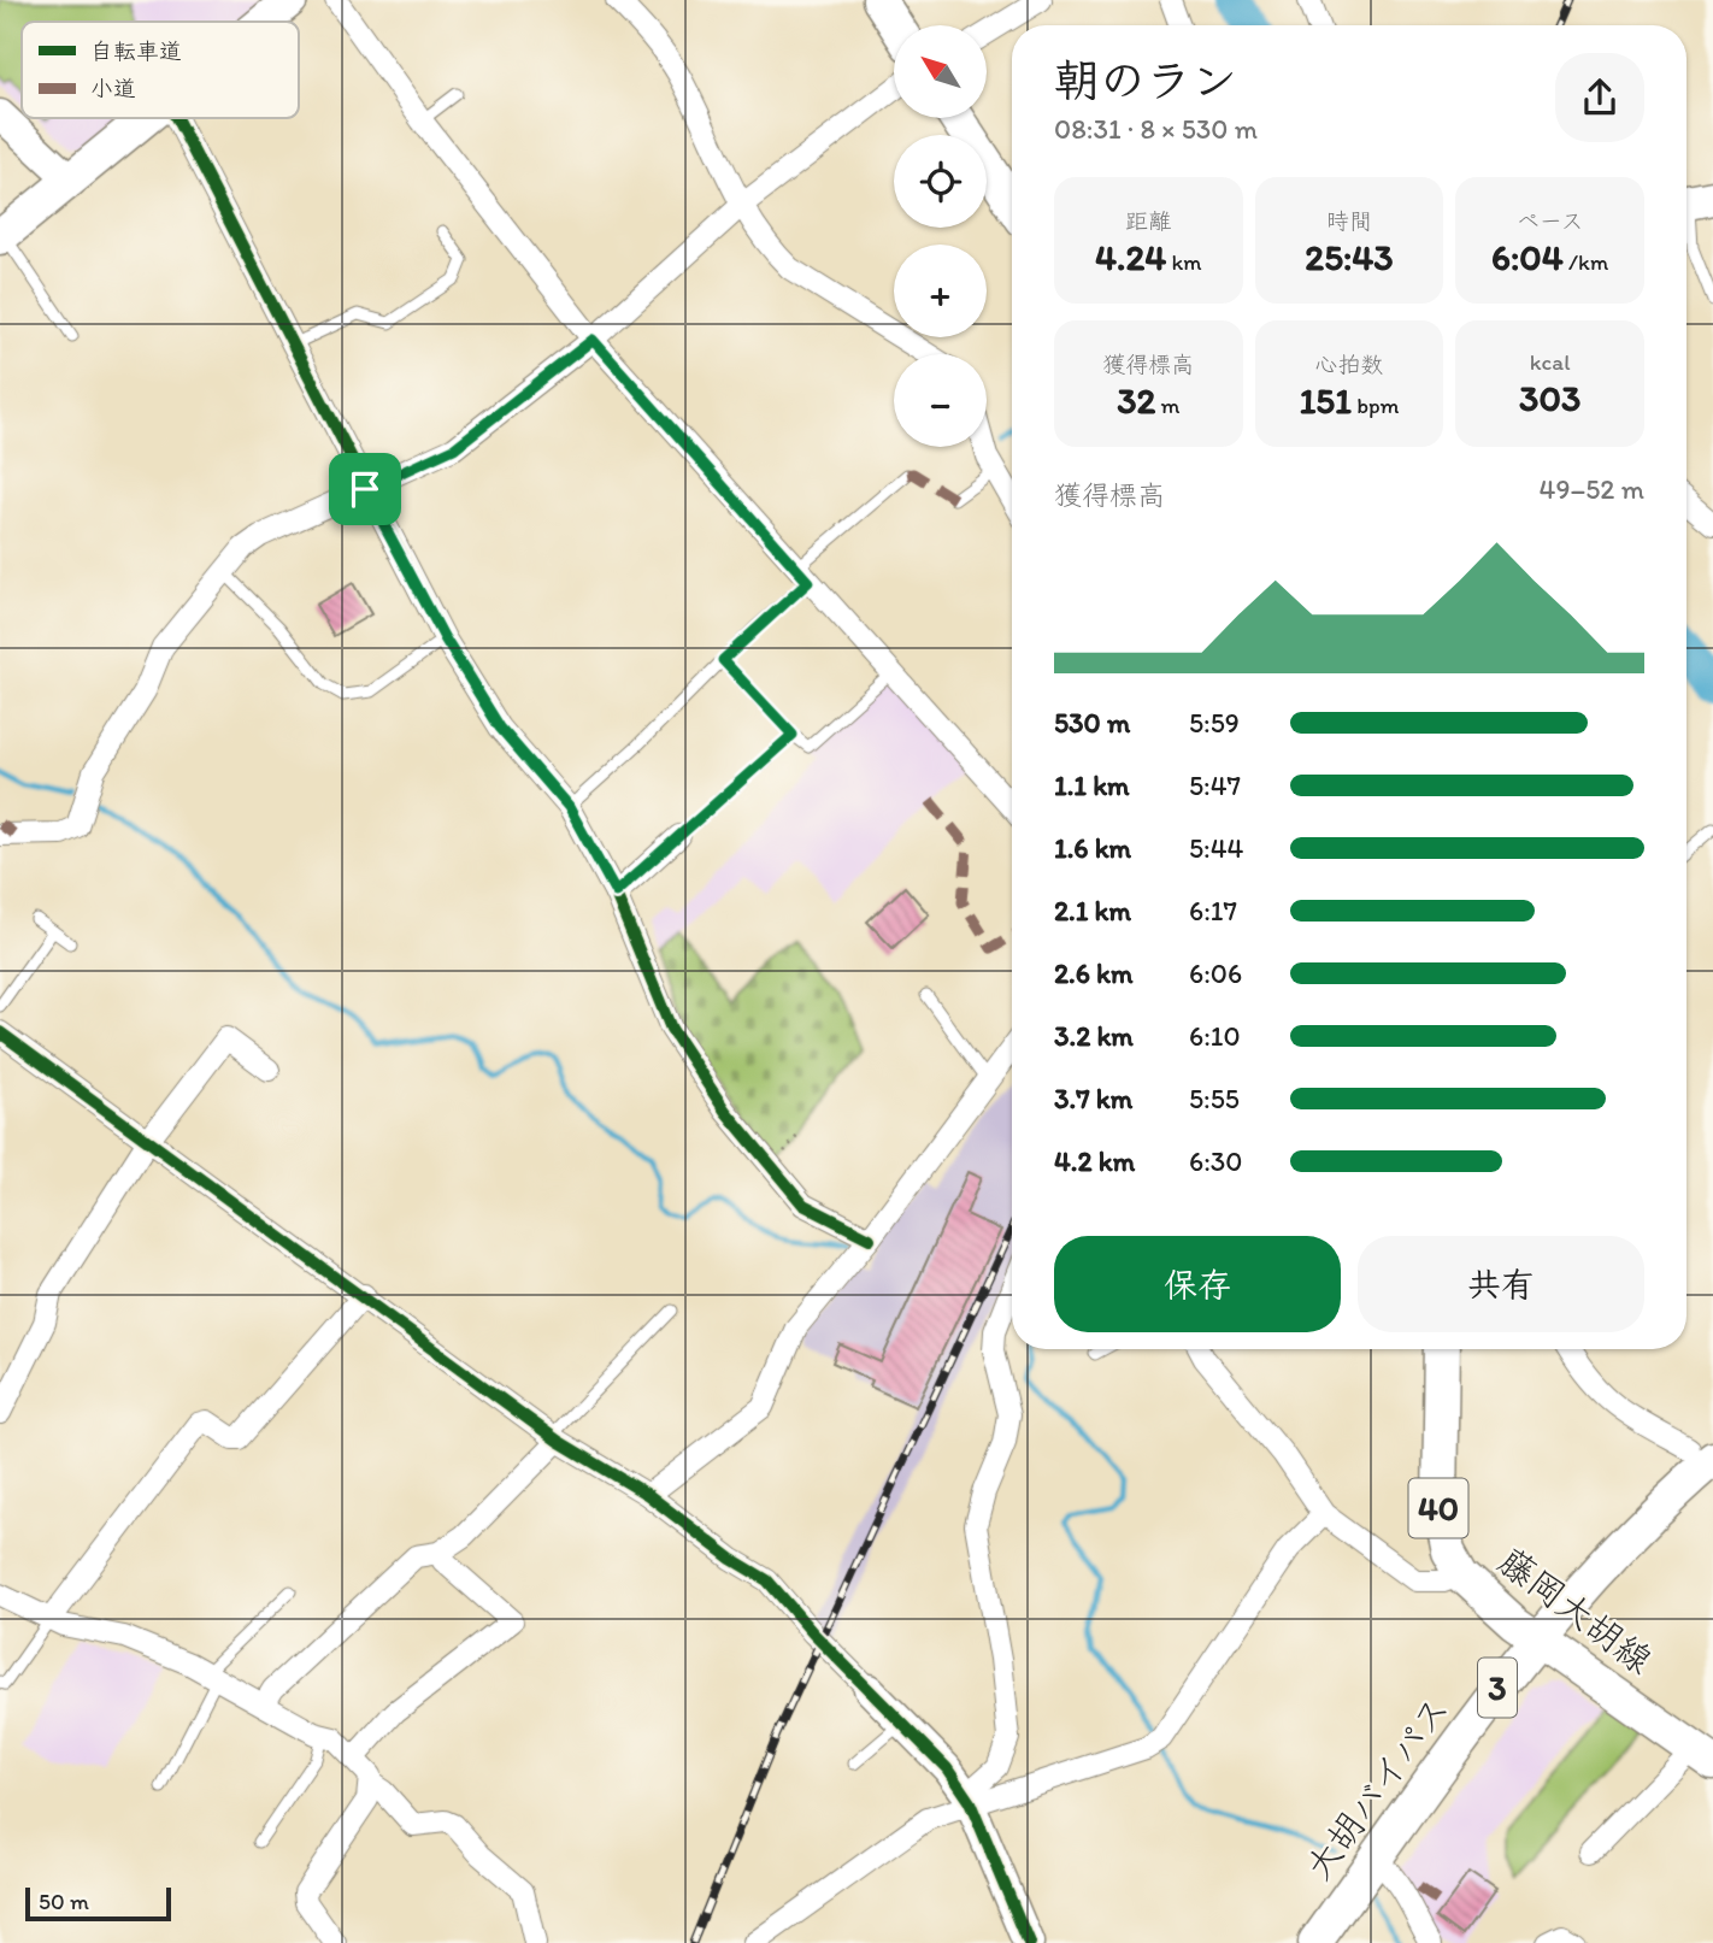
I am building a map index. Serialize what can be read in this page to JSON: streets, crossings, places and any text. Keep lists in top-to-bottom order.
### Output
{
  "streets": {
    "main road": [
      "40",
      "藤岡大胡線",
      "3",
      "大胡バイパス"
    ]
  },
  "crossings": [
    ["藤岡大胡線", "大胡バイパス"]
  ],
  "legend": ["自転車道", "小道"],
  "scale_bar": "50 m",
  "north": "top left",
  "page": {
    "map_buttons": ["+", "−"],
    "heading": ["朝のラン", "08:31 · 8 × 530 m"],
    "stats": [
      ["距離", "4.24 km"],
      ["時間", "25:43"],
      ["ペース", "6:04 /km"],
      ["獲得標高", "32 m"],
      ["心拍数", "151 bpm"],
      ["kcal", "303"]
    ],
    "chart": ["獲得標高", "49–52 m"],
    "list": [
      {
        "name": "530 m",
        "note": "5:59"
      },
      {
        "name": "1.1 km",
        "note": "5:47"
      },
      {
        "name": "1.6 km",
        "note": "5:44"
      },
      {
        "name": "2.1 km",
        "note": "6:17"
      },
      {
        "name": "2.6 km",
        "note": "6:06"
      },
      {
        "name": "3.2 km",
        "note": "6:10"
      },
      {
        "name": "3.7 km",
        "note": "5:55"
      },
      {
        "name": "4.2 km",
        "note": "6:30"
      }
    ],
    "buttons": ["保存", "共有"],
    "scale": "50 m"
  }
}
